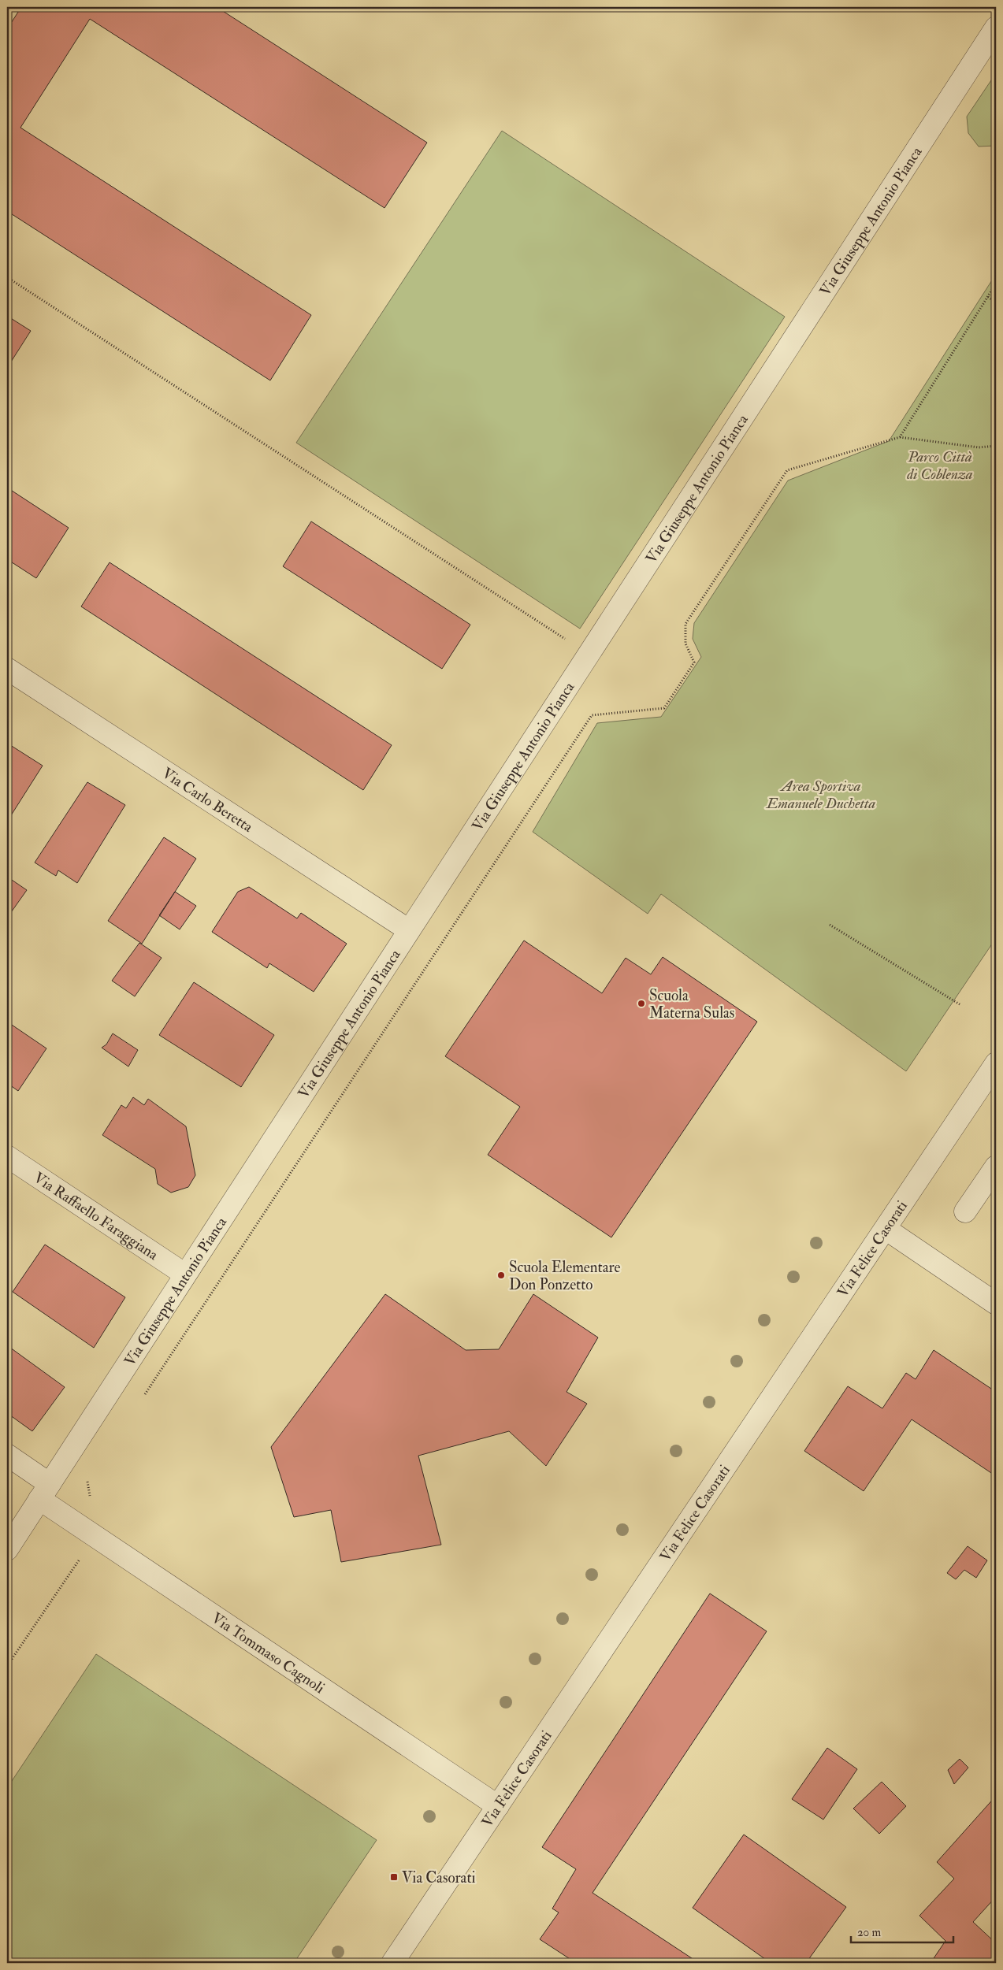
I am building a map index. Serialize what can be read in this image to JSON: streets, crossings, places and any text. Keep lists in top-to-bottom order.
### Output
{
  "streets": {
    "street": [
      "Via Giuseppe Antonio Pianca",
      "Via Carlo Beretta",
      "Via Raffaello Faraggiana",
      "Via Felice Casorati",
      "Via Tommaso Cagnoli"
    ]
  },
  "crossings": [
    ["Via Giuseppe Antonio Pianca", "Via Carlo Beretta"],
    ["Via Giuseppe Antonio Pianca", "Via Raffaello Faraggiana"],
    ["Via Giuseppe Antonio Pianca", "Via Tommaso Cagnoli"],
    ["Via Felice Casorati", "Via Tommaso Cagnoli"]
  ],
  "parks": ["Parco Città di Coblenza", "Area Sportiva Emanuele Duchetta"],
  "places": {
    "other": ["Scuola Materna Sulas", "Scuola Elementare Don Ponzetto"],
    "transit": ["Via Casorati"]
  },
  "scale_bar": "20 m"
}
